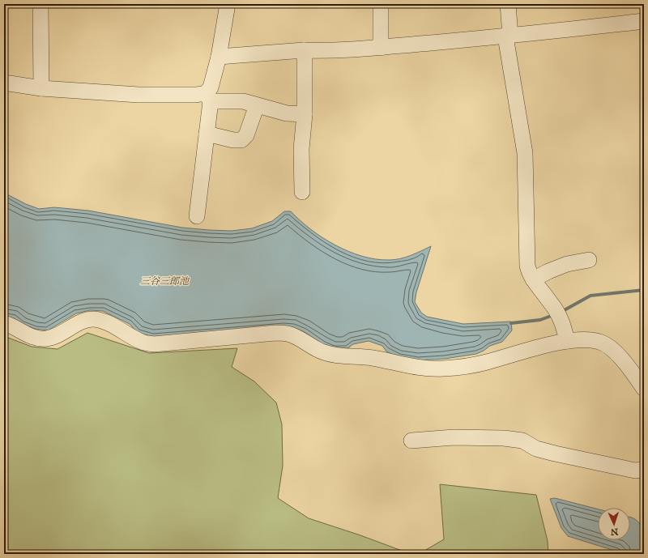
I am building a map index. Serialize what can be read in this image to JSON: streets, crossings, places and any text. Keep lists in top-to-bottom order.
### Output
{
  "water": ["三谷三郎池"],
  "north": "bottom"
}
